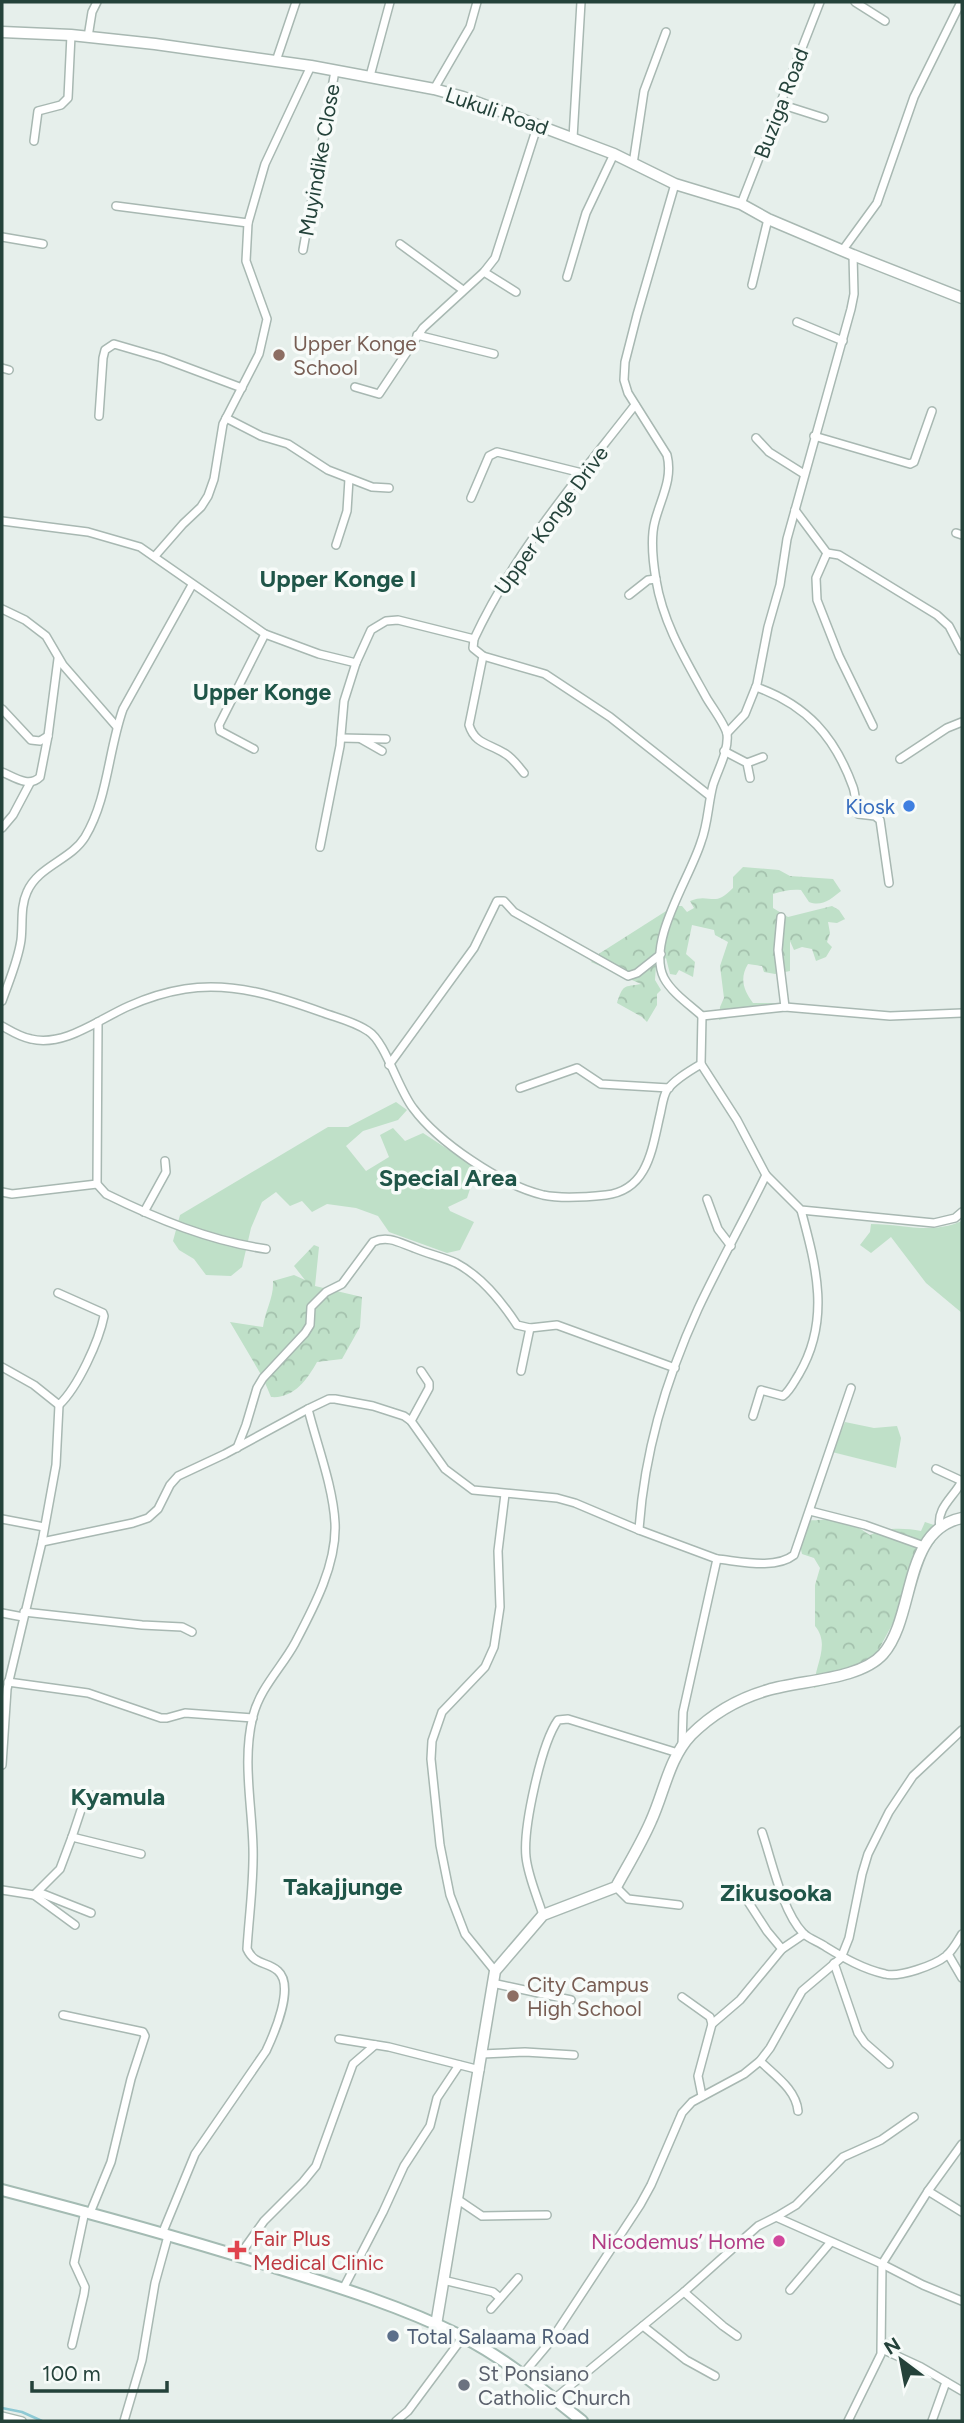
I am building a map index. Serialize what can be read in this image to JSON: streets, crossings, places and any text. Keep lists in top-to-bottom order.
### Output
{
  "streets": {
    "street": [
      "Buziga Road",
      "Lukuli Road",
      "Muyindike Close",
      "Upper Konge Drive"
    ]
  },
  "crossings": [
    ["Buziga Road", "Lukuli Road"],
    ["Lukuli Road", "Muyindike Close"]
  ],
  "districts": [
    "Upper Konge I",
    "Upper Konge",
    "Special Area",
    "Kyamula",
    "Takajjunge",
    "Zikusooka"
  ],
  "places": {
    "other": [
      "Upper Konge School",
      "Kiosk",
      "City Campus High School",
      "Nicodemus’ Home",
      "Total Salaama Road",
      "St Ponsiano Catholic Church"
    ],
    "health": ["Fair Plus Medical Clinic"]
  },
  "scale_bar": "100 m",
  "north": "top left"
}
